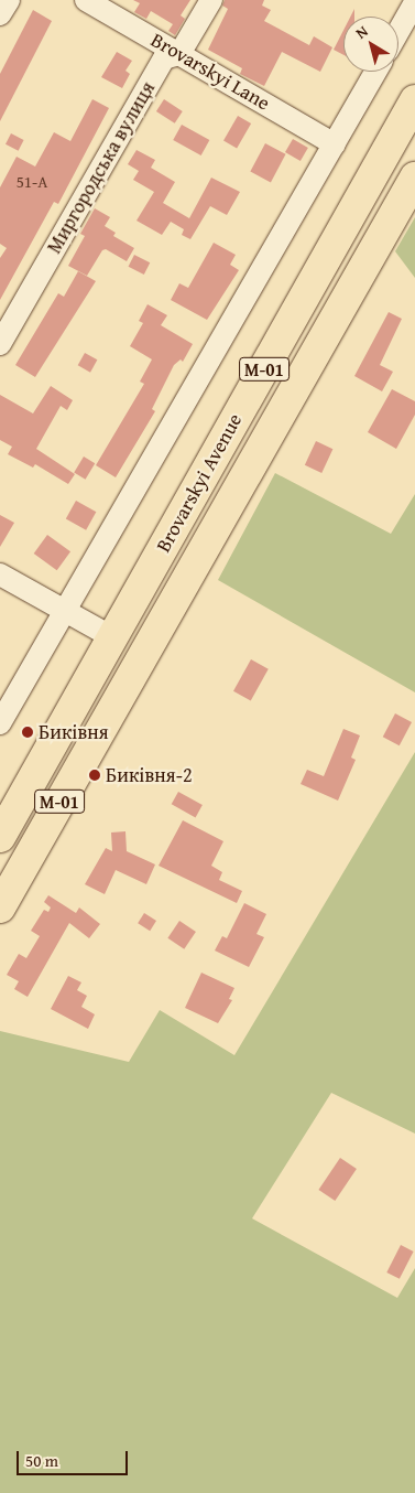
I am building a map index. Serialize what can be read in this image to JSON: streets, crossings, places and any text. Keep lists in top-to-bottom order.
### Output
{
  "streets": {
    "highway": ["М-01", "Brovarskyi Avenue"],
    "street": ["Brovarskyi Lane", "Миргородська вулиця"]
  },
  "crossings": [
    ["Brovarskyi Lane", "Миргородська вулиця"]
  ],
  "places": ["Бикiвня", "Бикiвня-2"],
  "house_numbers": ["51-А"],
  "scale_bar": "50 m",
  "north": "top left"
}
